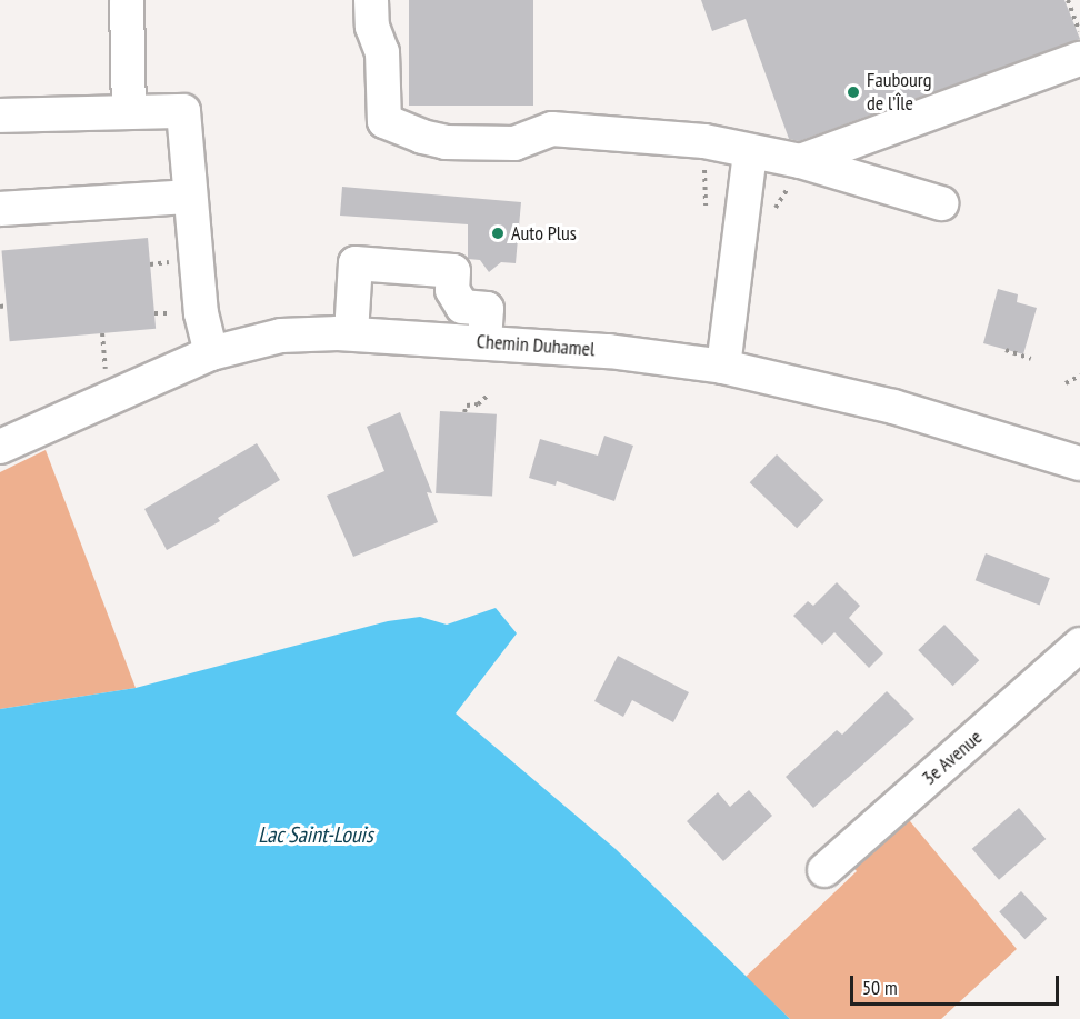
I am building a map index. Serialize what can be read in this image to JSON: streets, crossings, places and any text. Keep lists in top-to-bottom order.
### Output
{
  "streets": {
    "street": ["Chemin Duhamel", "3e Avenue"]
  },
  "water": ["Lac Saint-Louis"],
  "places": ["Faubourg de l’Île", "Auto Plus"],
  "scale_bar": "50 m"
}
